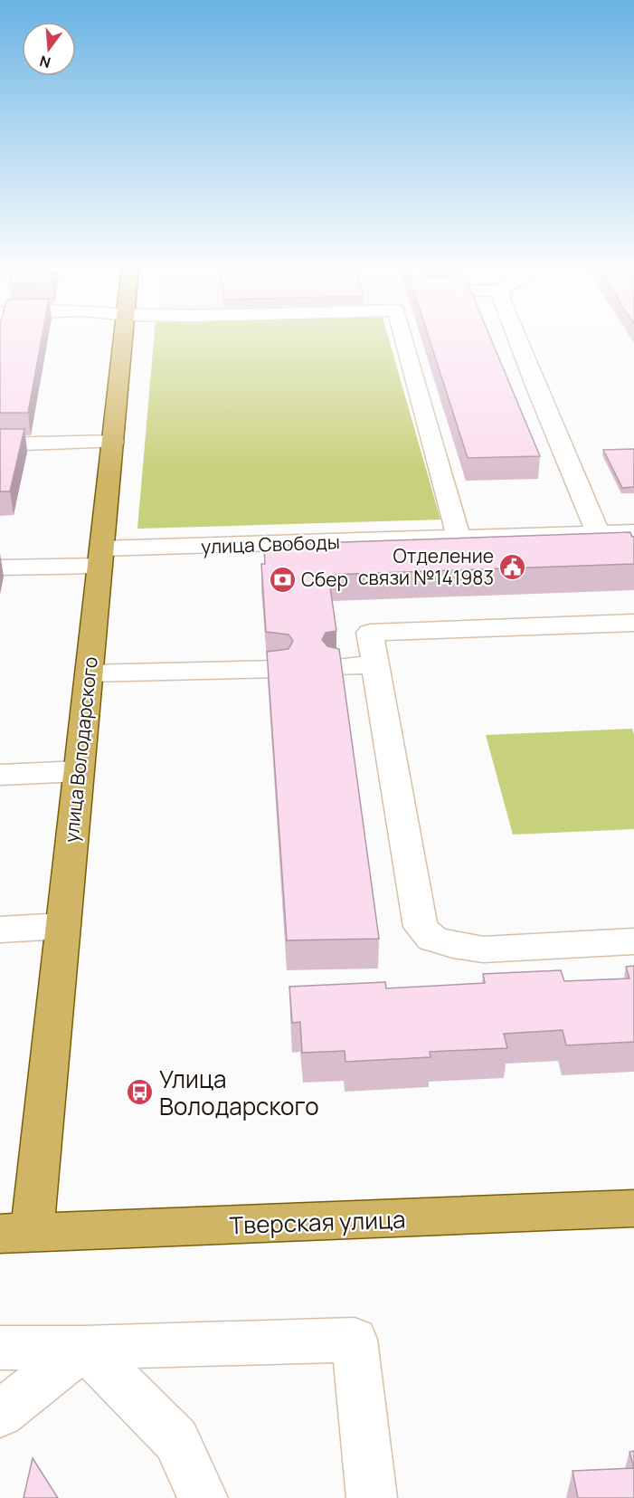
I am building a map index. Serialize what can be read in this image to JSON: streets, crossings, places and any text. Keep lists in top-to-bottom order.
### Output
{
  "streets": {
    "main road": ["улица Володарского", "Тверская улица"],
    "street": ["улица Свободы"]
  },
  "crossings": [
    ["улица Свободы", "улица Володарского"],
    ["улица Володарского", "Тверская улица"]
  ],
  "places": {
    "public building": ["Отделение связи №141983"],
    "bank": ["Сбер"],
    "bus stop": ["Улица Володарского"]
  },
  "north": "bottom"
}
